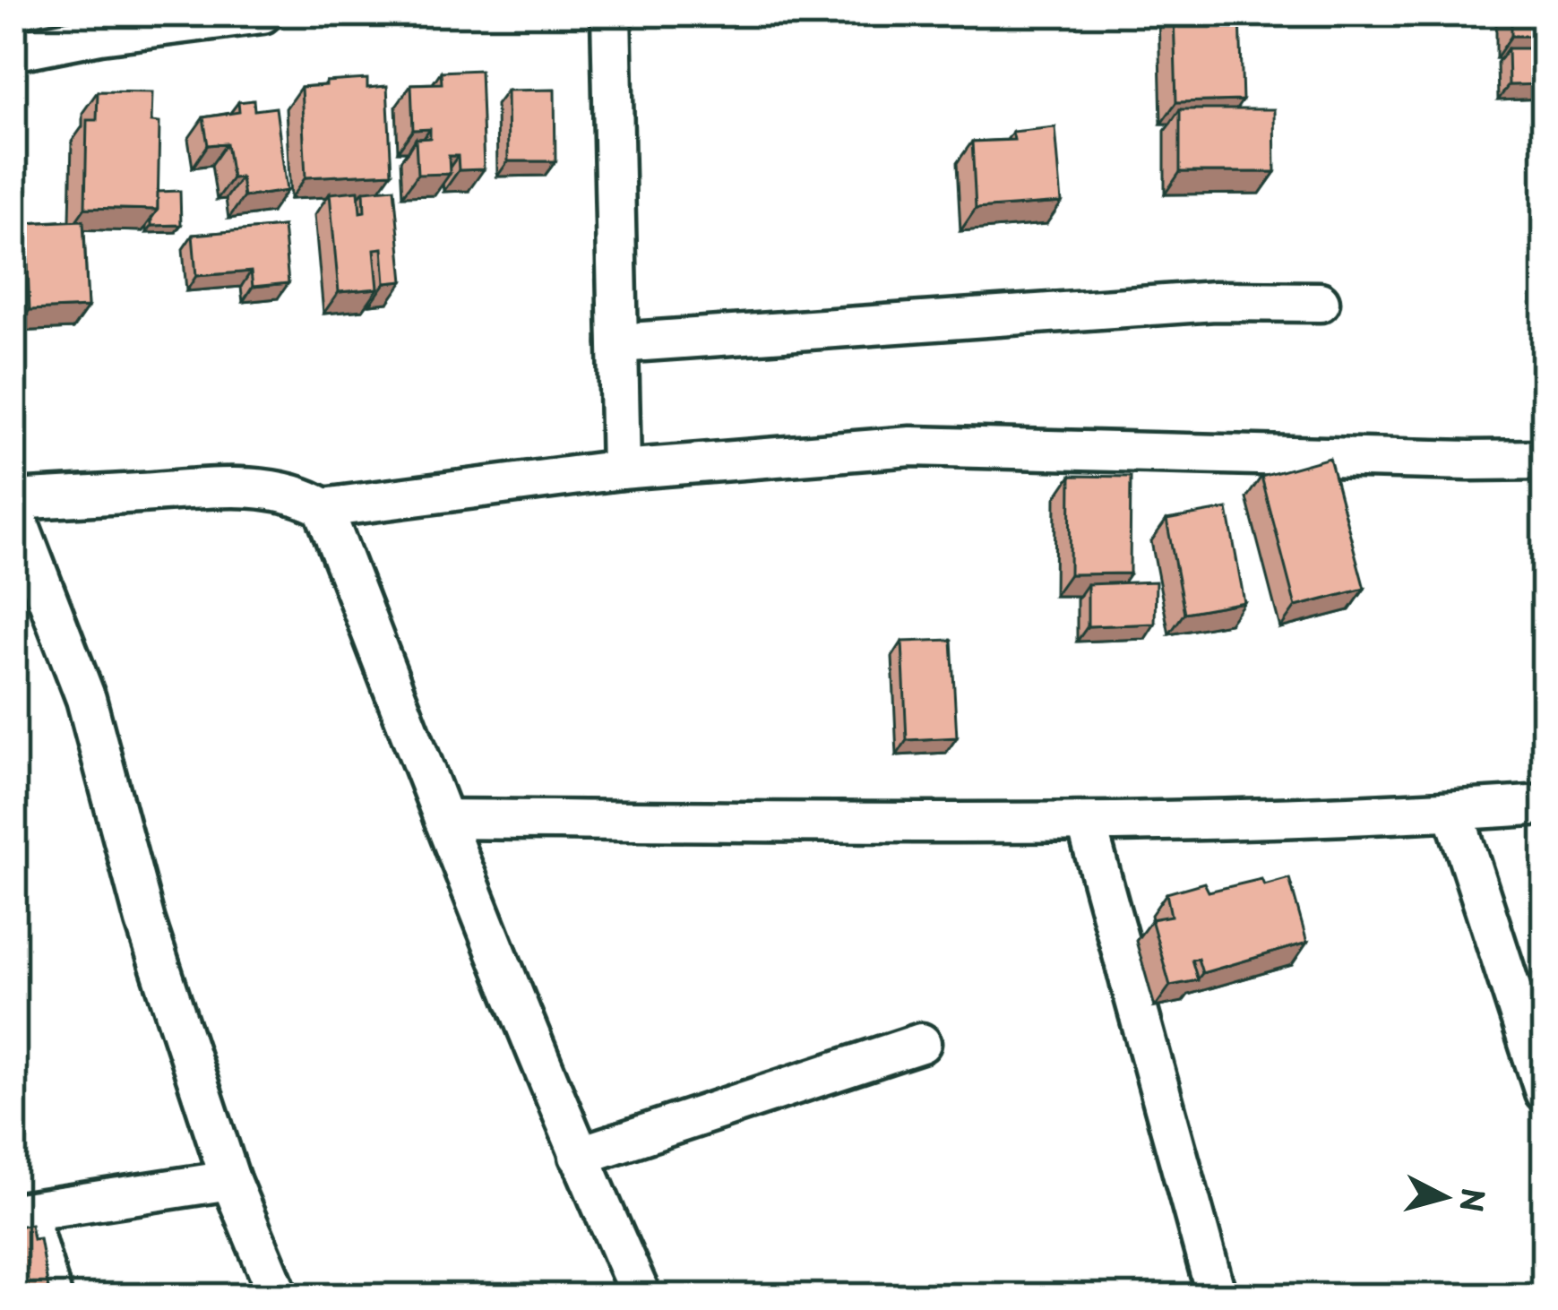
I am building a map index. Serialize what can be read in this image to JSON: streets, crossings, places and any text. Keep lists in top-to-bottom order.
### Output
{
  "north": "right"
}
